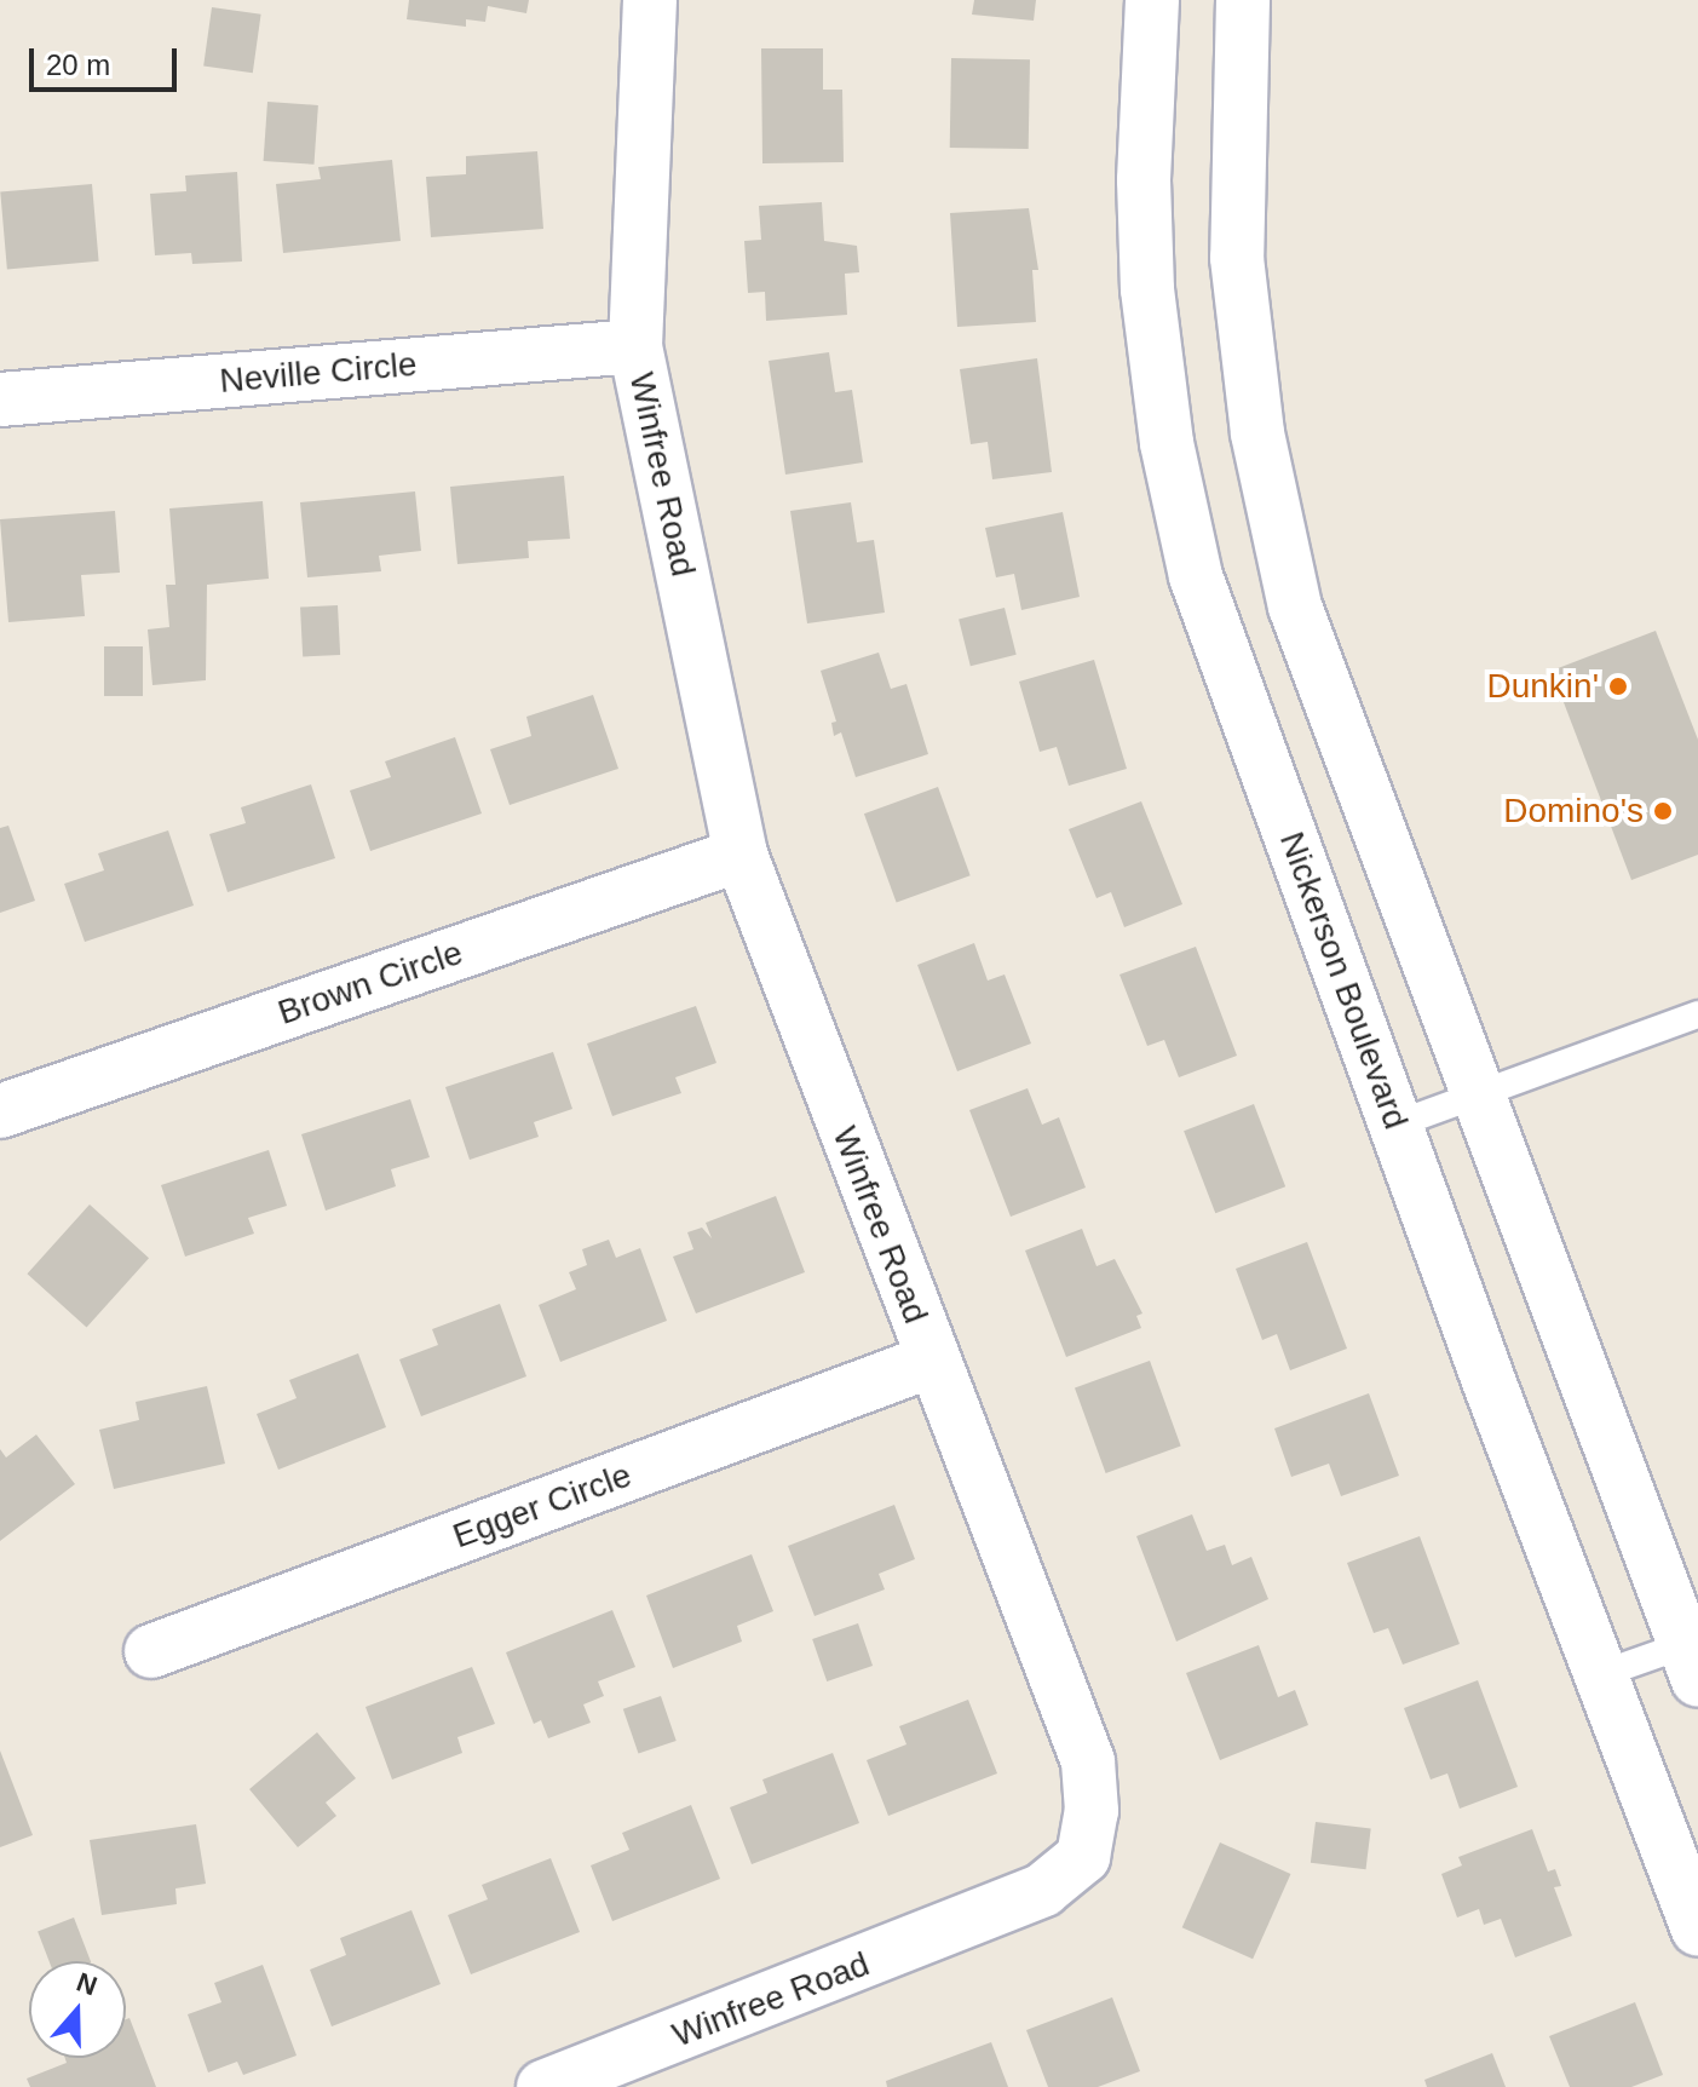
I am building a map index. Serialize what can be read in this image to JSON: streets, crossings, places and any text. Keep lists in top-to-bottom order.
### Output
{
  "streets": {
    "street": [
      "Neville Circle",
      "Winfree Road",
      "Nickerson Boulevard",
      "Brown Circle",
      "Egger Circle"
    ]
  },
  "crossings": [
    ["Neville Circle", "Winfree Road"],
    ["Winfree Road", "Brown Circle"],
    ["Winfree Road", "Egger Circle"]
  ],
  "places": ["Dunkin'", "Domino's"],
  "scale_bar": "20 m",
  "north": "top"
}
